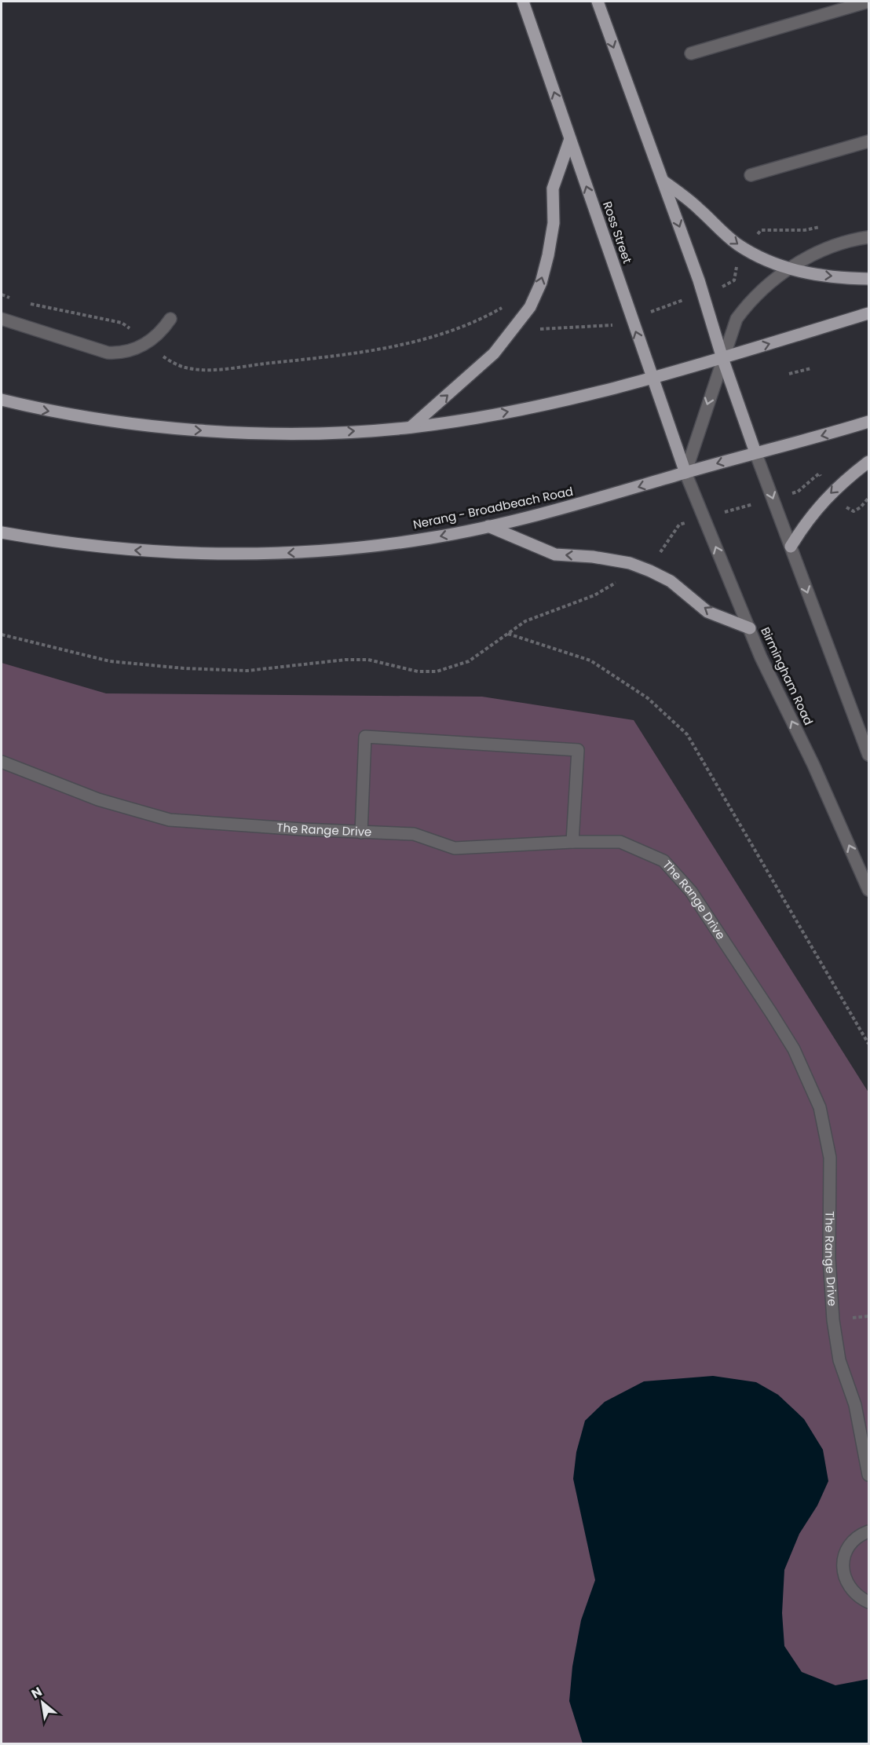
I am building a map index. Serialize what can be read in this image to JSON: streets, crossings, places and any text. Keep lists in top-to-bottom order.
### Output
{
  "streets": {
    "main road": ["Ross Street", "Nerang - Broadbeach Road"],
    "street": ["Birmingham Road", "The Range Drive"]
  },
  "crossings": [
    ["Ross Street", "Nerang - Broadbeach Road"],
    ["Ross Street", "Birmingham Road"],
    ["Nerang - Broadbeach Road", "Birmingham Road"]
  ],
  "north": "top left"
}
